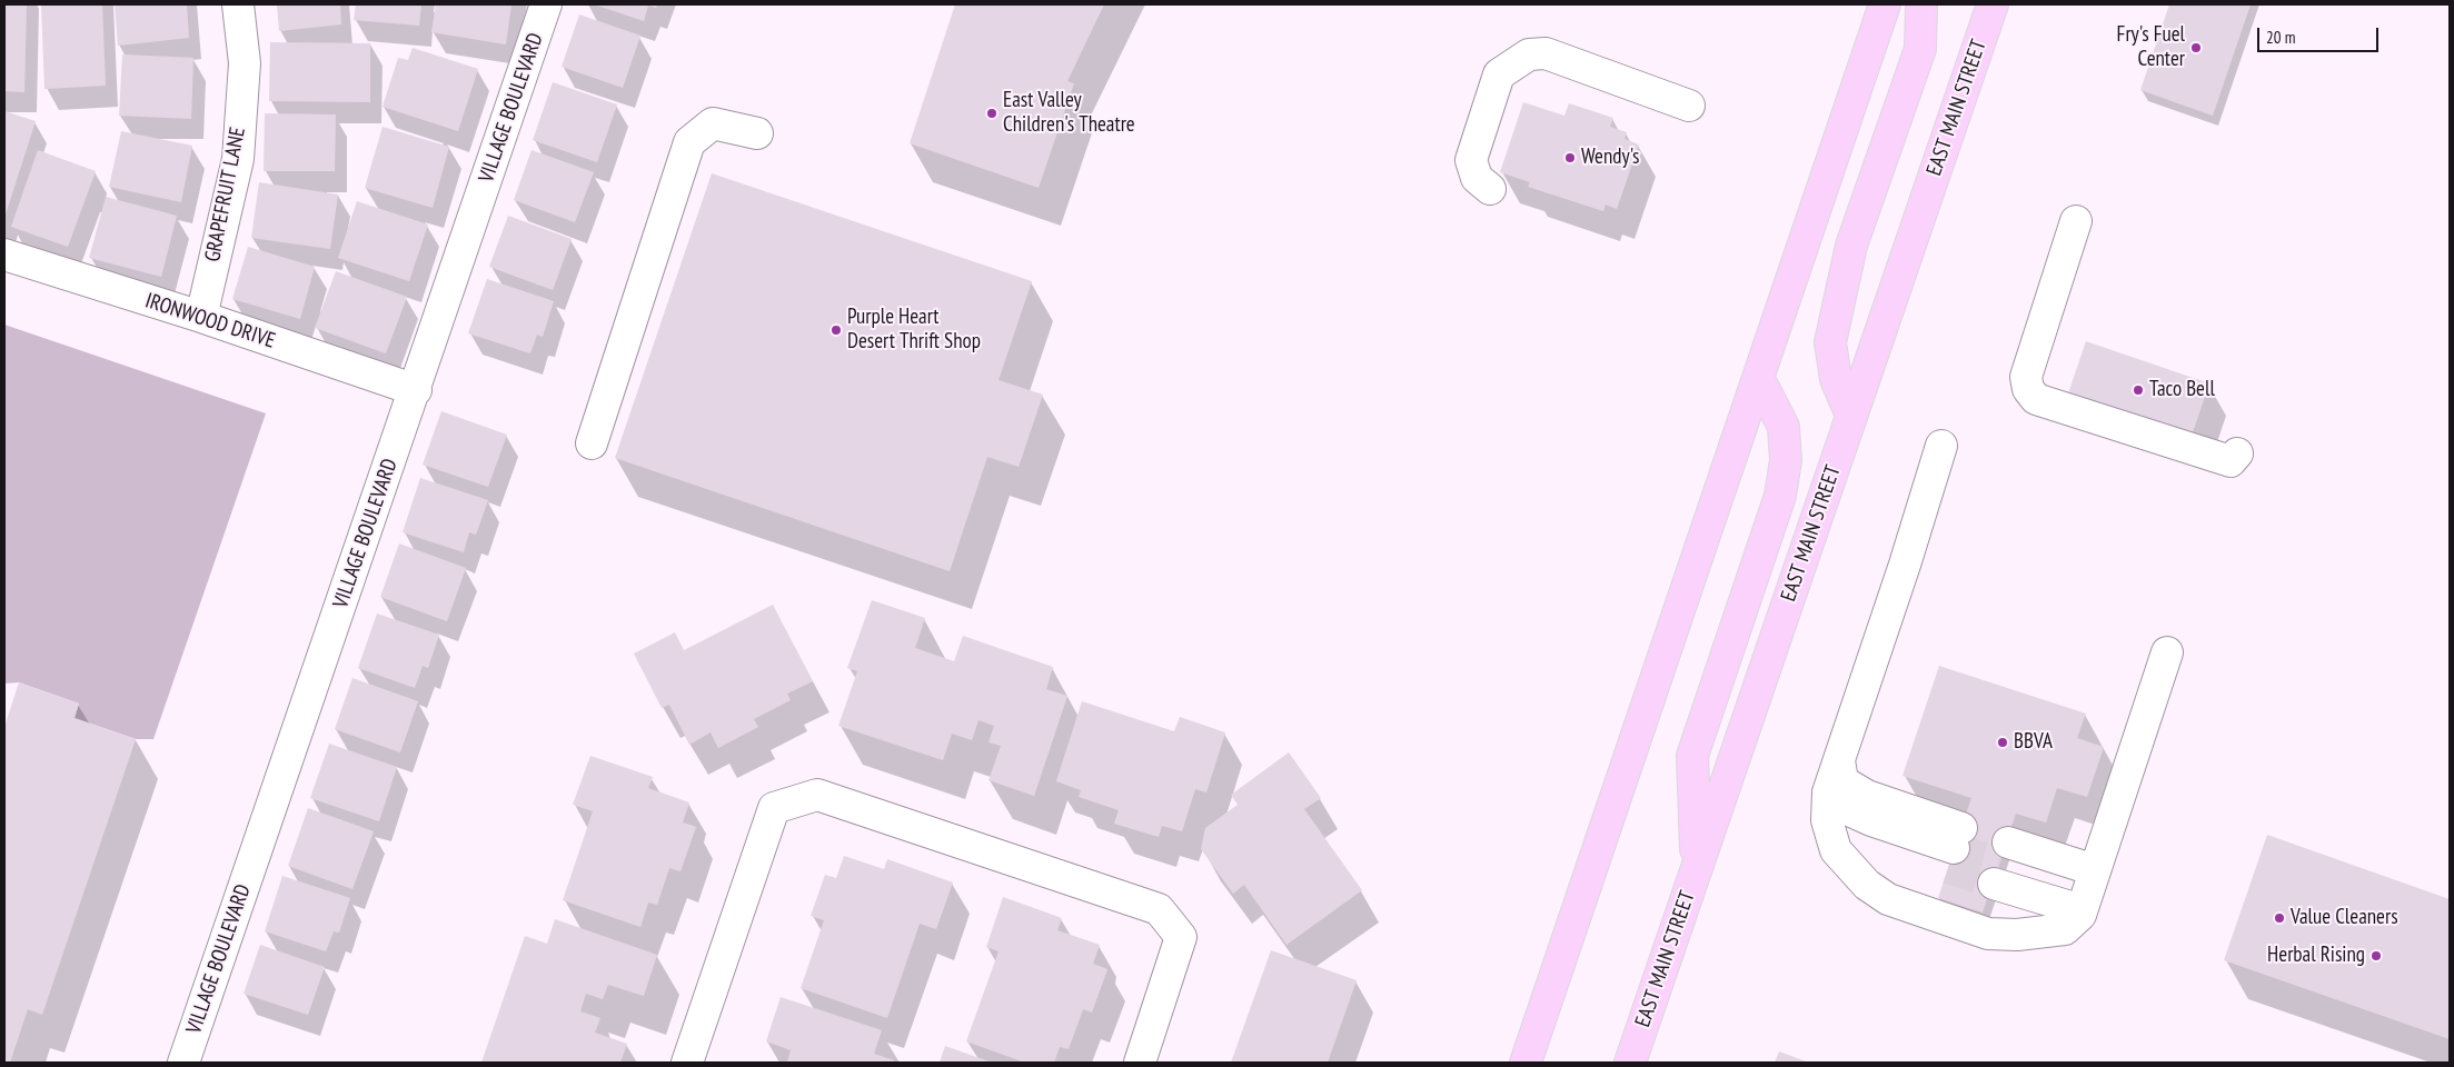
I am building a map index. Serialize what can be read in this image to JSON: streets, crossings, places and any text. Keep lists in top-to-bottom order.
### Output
{
  "streets": {
    "main road": ["EAST MAIN STREET"],
    "street": ["VILLAGE BOULEVARD", "GRAPEFRUIT LANE", "IRONWOOD DRIVE"]
  },
  "crossings": [
    ["VILLAGE BOULEVARD", "IRONWOOD DRIVE"],
    ["GRAPEFRUIT LANE", "IRONWOOD DRIVE"]
  ],
  "places": [
    "Fry's Fuel Center",
    "East Valley Children's Theatre",
    "Wendy's",
    "Purple Heart Desert Thrift Shop",
    "Taco Bell",
    "BBVA",
    "Value Cleaners",
    "Herbal Rising"
  ],
  "scale_bar": "20 m"
}
